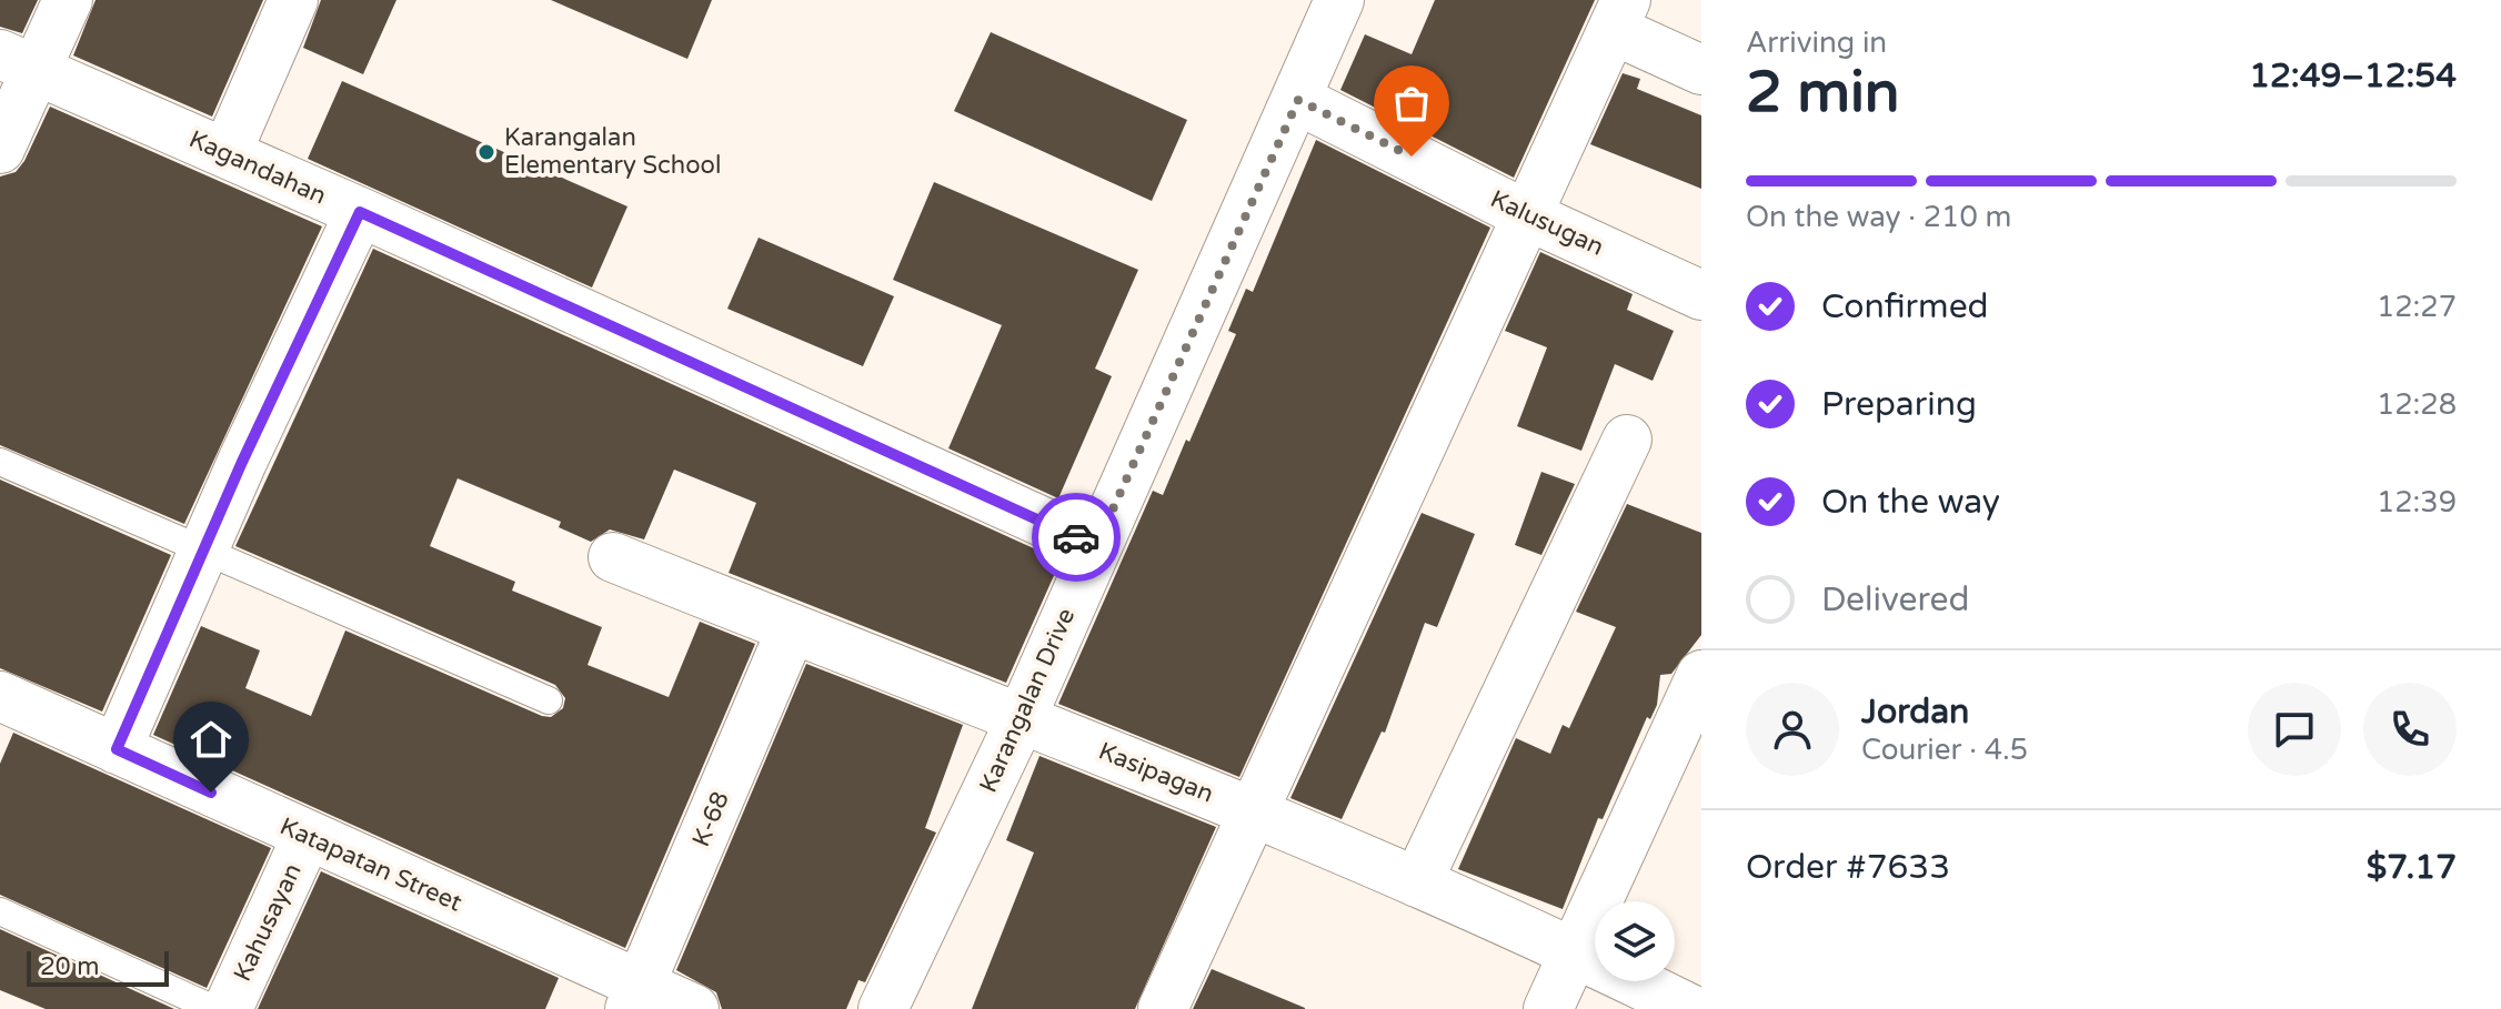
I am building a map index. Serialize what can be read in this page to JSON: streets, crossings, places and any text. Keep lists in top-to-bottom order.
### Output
{
  "streets": {
    "street": [
      "Kagandahan",
      "Kalusugan",
      "Karangalan Drive",
      "Kasipagan",
      "K-68",
      "Katapatan Street",
      "Kahusayan"
    ]
  },
  "crossings": [
    ["Kagandahan", "Karangalan Drive"],
    ["Kalusugan", "Karangalan Drive"],
    ["Karangalan Drive", "Kasipagan"],
    ["Kasipagan", "K-68"],
    ["K-68", "Katapatan Street"],
    ["Katapatan Street", "Kahusayan"]
  ],
  "places": ["Karangalan Elementary School"],
  "scale_bar": "20 m",
  "page": {
    "heading": ["2 min", "Arriving in", "12:49–12:54"],
    "panel": [
      "Jordan",
      "Courier · 4.5",
      "Order #7633",
      "$7.17"
    ],
    "bar": "On the way · 210 m",
    "list": [
      ["Confirmed", "12:27"],
      ["Preparing", "12:28"],
      ["On the way", "12:39"],
      "Delivered"
    ],
    "scale": "20 m"
  }
}
